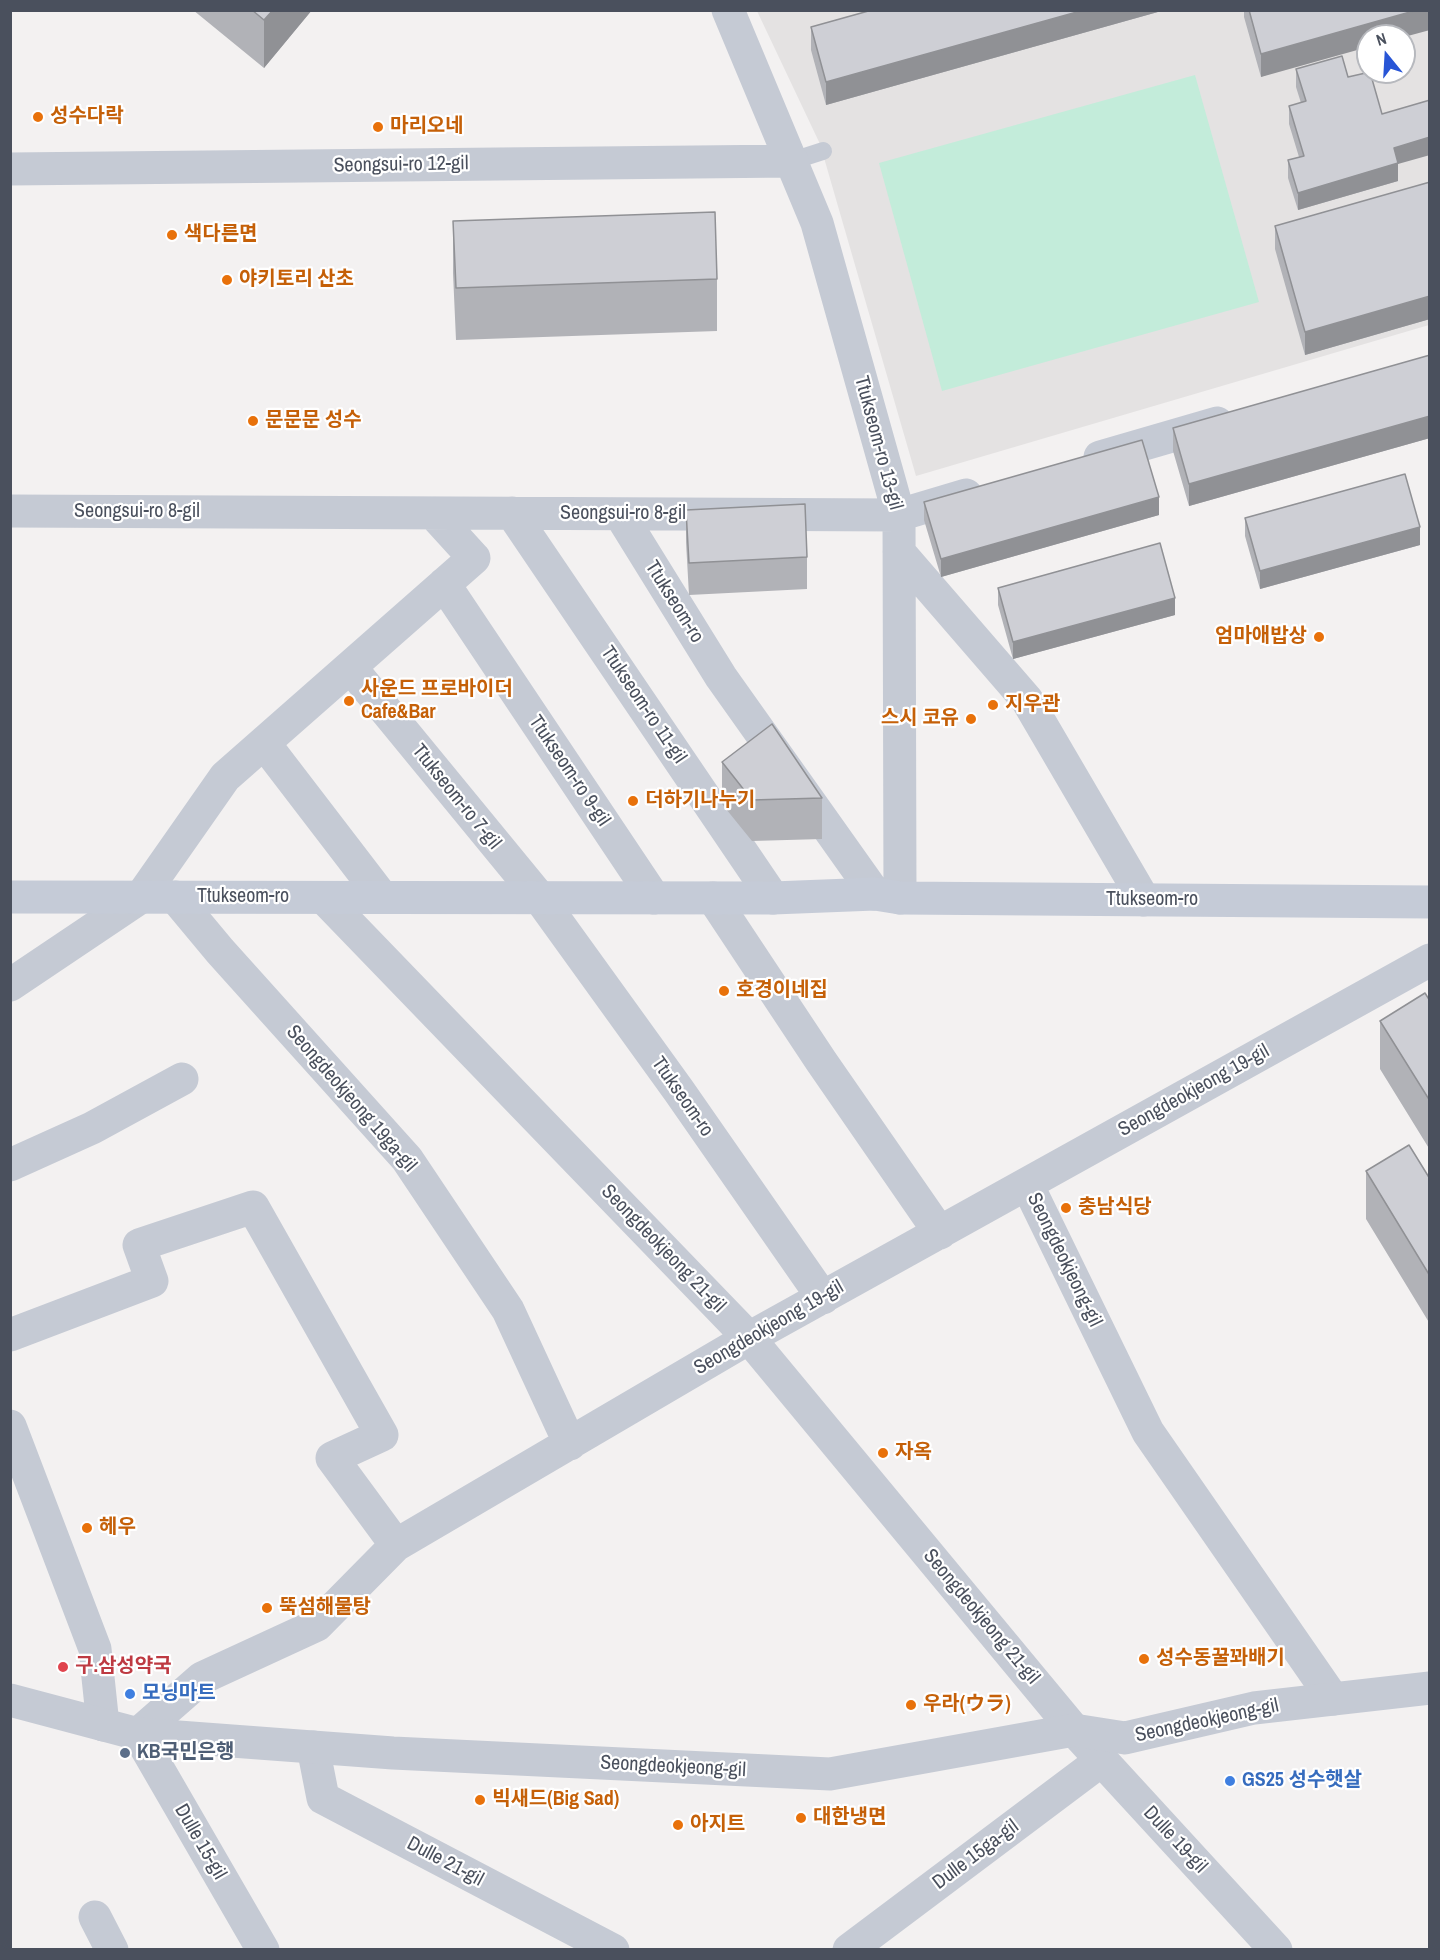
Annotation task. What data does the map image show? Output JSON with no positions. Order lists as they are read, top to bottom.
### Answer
{
  "streets": {
    "main road": ["Ttukseom-ro"],
    "street": [
      "Seongsui-ro 12-gil",
      "Ttukseom-ro 13-gil",
      "Seongsui-ro 8-gil",
      "Ttukseom-ro 11-gil",
      "Ttukseom-ro 9-gil",
      "Ttukseom-ro 7-gil",
      "Seongdeokjeong 19-gil",
      "Seongdeokjeong 19ga-gil",
      "Seongdeokjeong 21-gil",
      "Seongdeokjeong-gil",
      "Dulle 19-gil",
      "Dulle 15-gil",
      "Dulle 15ga-gil",
      "Dulle 21-gil"
    ]
  },
  "crossings": [
    ["Seongsui-ro 12-gil", "Ttukseom-ro 13-gil"],
    ["Ttukseom-ro 13-gil", "Seongsui-ro 8-gil"],
    ["Ttukseom-ro 13-gil", "Ttukseom-ro"],
    ["Seongsui-ro 8-gil", "Ttukseom-ro"],
    ["Seongsui-ro 8-gil", "Ttukseom-ro 11-gil"],
    ["Ttukseom-ro", "Ttukseom-ro 11-gil"],
    ["Ttukseom-ro", "Ttukseom-ro 9-gil"],
    ["Ttukseom-ro", "Ttukseom-ro 7-gil"],
    ["Ttukseom-ro", "Seongdeokjeong 19-gil"],
    ["Ttukseom-ro", "Seongdeokjeong 19ga-gil"],
    ["Ttukseom-ro", "Seongdeokjeong 21-gil"],
    ["Seongdeokjeong 19-gil", "Seongdeokjeong 19ga-gil"],
    ["Seongdeokjeong 19-gil", "Seongdeokjeong 21-gil"],
    ["Seongdeokjeong 19-gil", "Seongdeokjeong-gil"],
    ["Seongdeokjeong 19-gil", "Dulle 15-gil"],
    ["Seongdeokjeong 21-gil", "Seongdeokjeong-gil"],
    ["Seongdeokjeong 21-gil", "Dulle 19-gil"],
    ["Seongdeokjeong-gil", "Dulle 19-gil"],
    ["Seongdeokjeong-gil", "Dulle 15-gil"],
    ["Seongdeokjeong-gil", "Dulle 21-gil"],
    ["Dulle 19-gil", "Dulle 15ga-gil"]
  ],
  "places": [
    "성수다락",
    "마리오네",
    "색다른면",
    "야키토리 산초",
    "문문문 성수",
    "엄마애밥상",
    "사운드 프로바이더 Cafe&Bar",
    "지우관",
    "스시 코유",
    "더하기나누기",
    "호경이네집",
    "충남식당",
    "자옥",
    "헤우",
    "뚝섬해물탕",
    "성수동꿀꽈배기",
    "구.삼성약국",
    "모닝마트",
    "우라(ウラ)",
    "KB국민은행",
    "GS25 성수햇살",
    "빅새드(Big Sad)",
    "대한냉면",
    "아지트"
  ],
  "north": "top"
}
